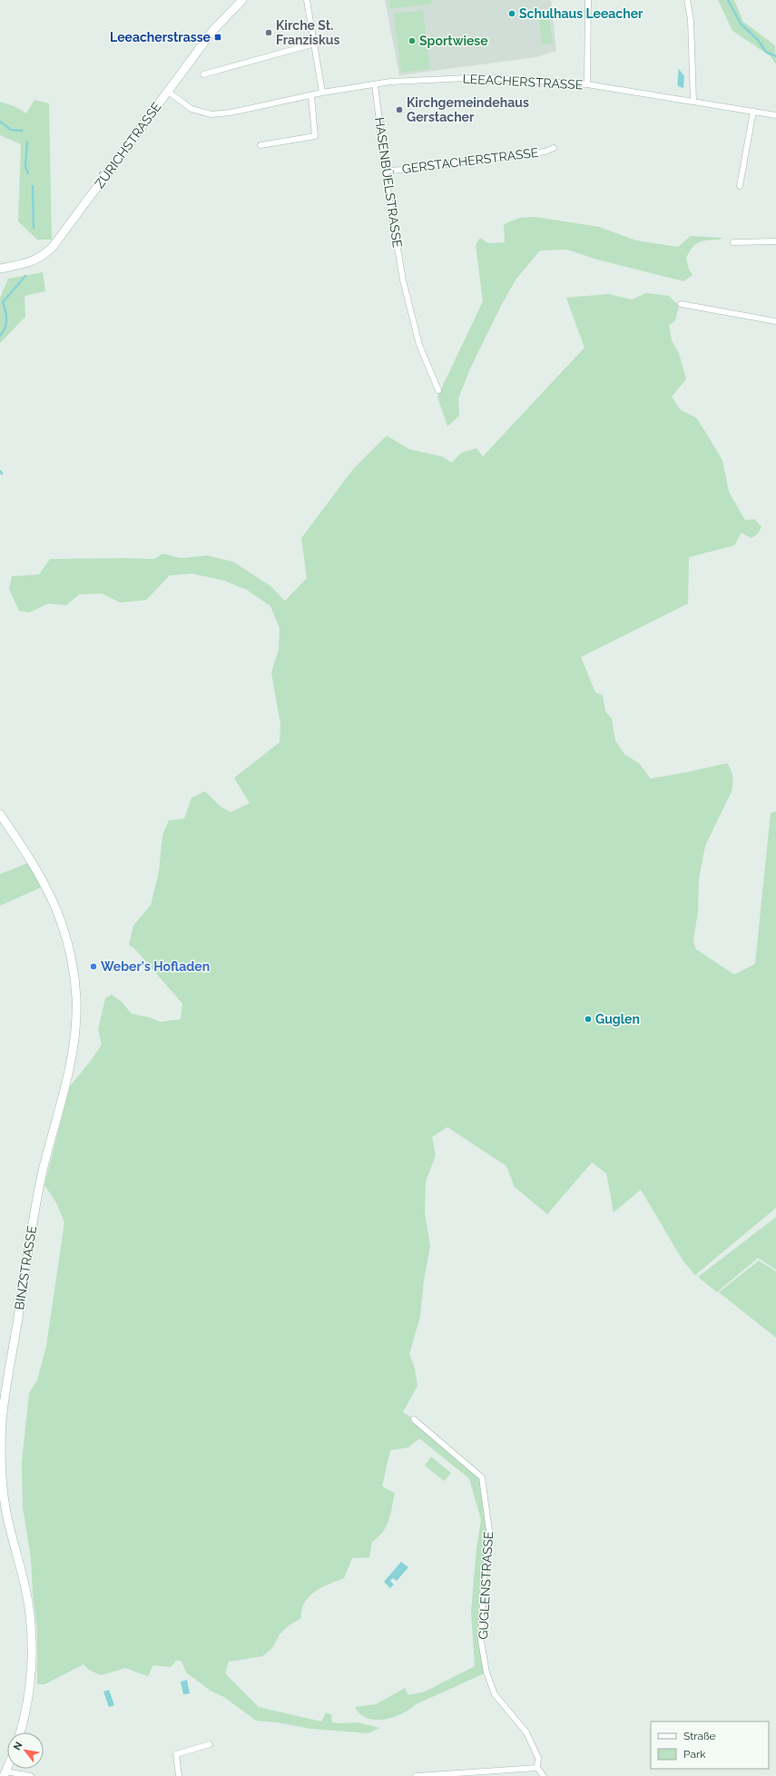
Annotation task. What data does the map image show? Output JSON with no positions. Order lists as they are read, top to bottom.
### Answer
{
  "streets": {
    "main road": ["ZÜRICHSTRASSE", "BINZSTRASSE"],
    "street": [
      "LEEACHERSTRASSE",
      "GERSTACHERSTRASSE",
      "HASENBÜELSTRASSE",
      "GUGLENSTRASSE"
    ]
  },
  "crossings": [
    ["LEEACHERSTRASSE", "ZÜRICHSTRASSE"],
    ["LEEACHERSTRASSE", "HASENBÜELSTRASSE"],
    ["GERSTACHERSTRASSE", "HASENBÜELSTRASSE"]
  ],
  "places": {
    "other": [
      "Schulhaus Leeacher",
      "Kirche St. Franziskus",
      "Sportwiese",
      "Kirchgemeindehaus Gerstacher",
      "Weber's Hofladen",
      "Guglen"
    ],
    "transit": ["Leeacherstrasse"]
  },
  "legend": ["Straße", "Park"],
  "north": "top left"
}
